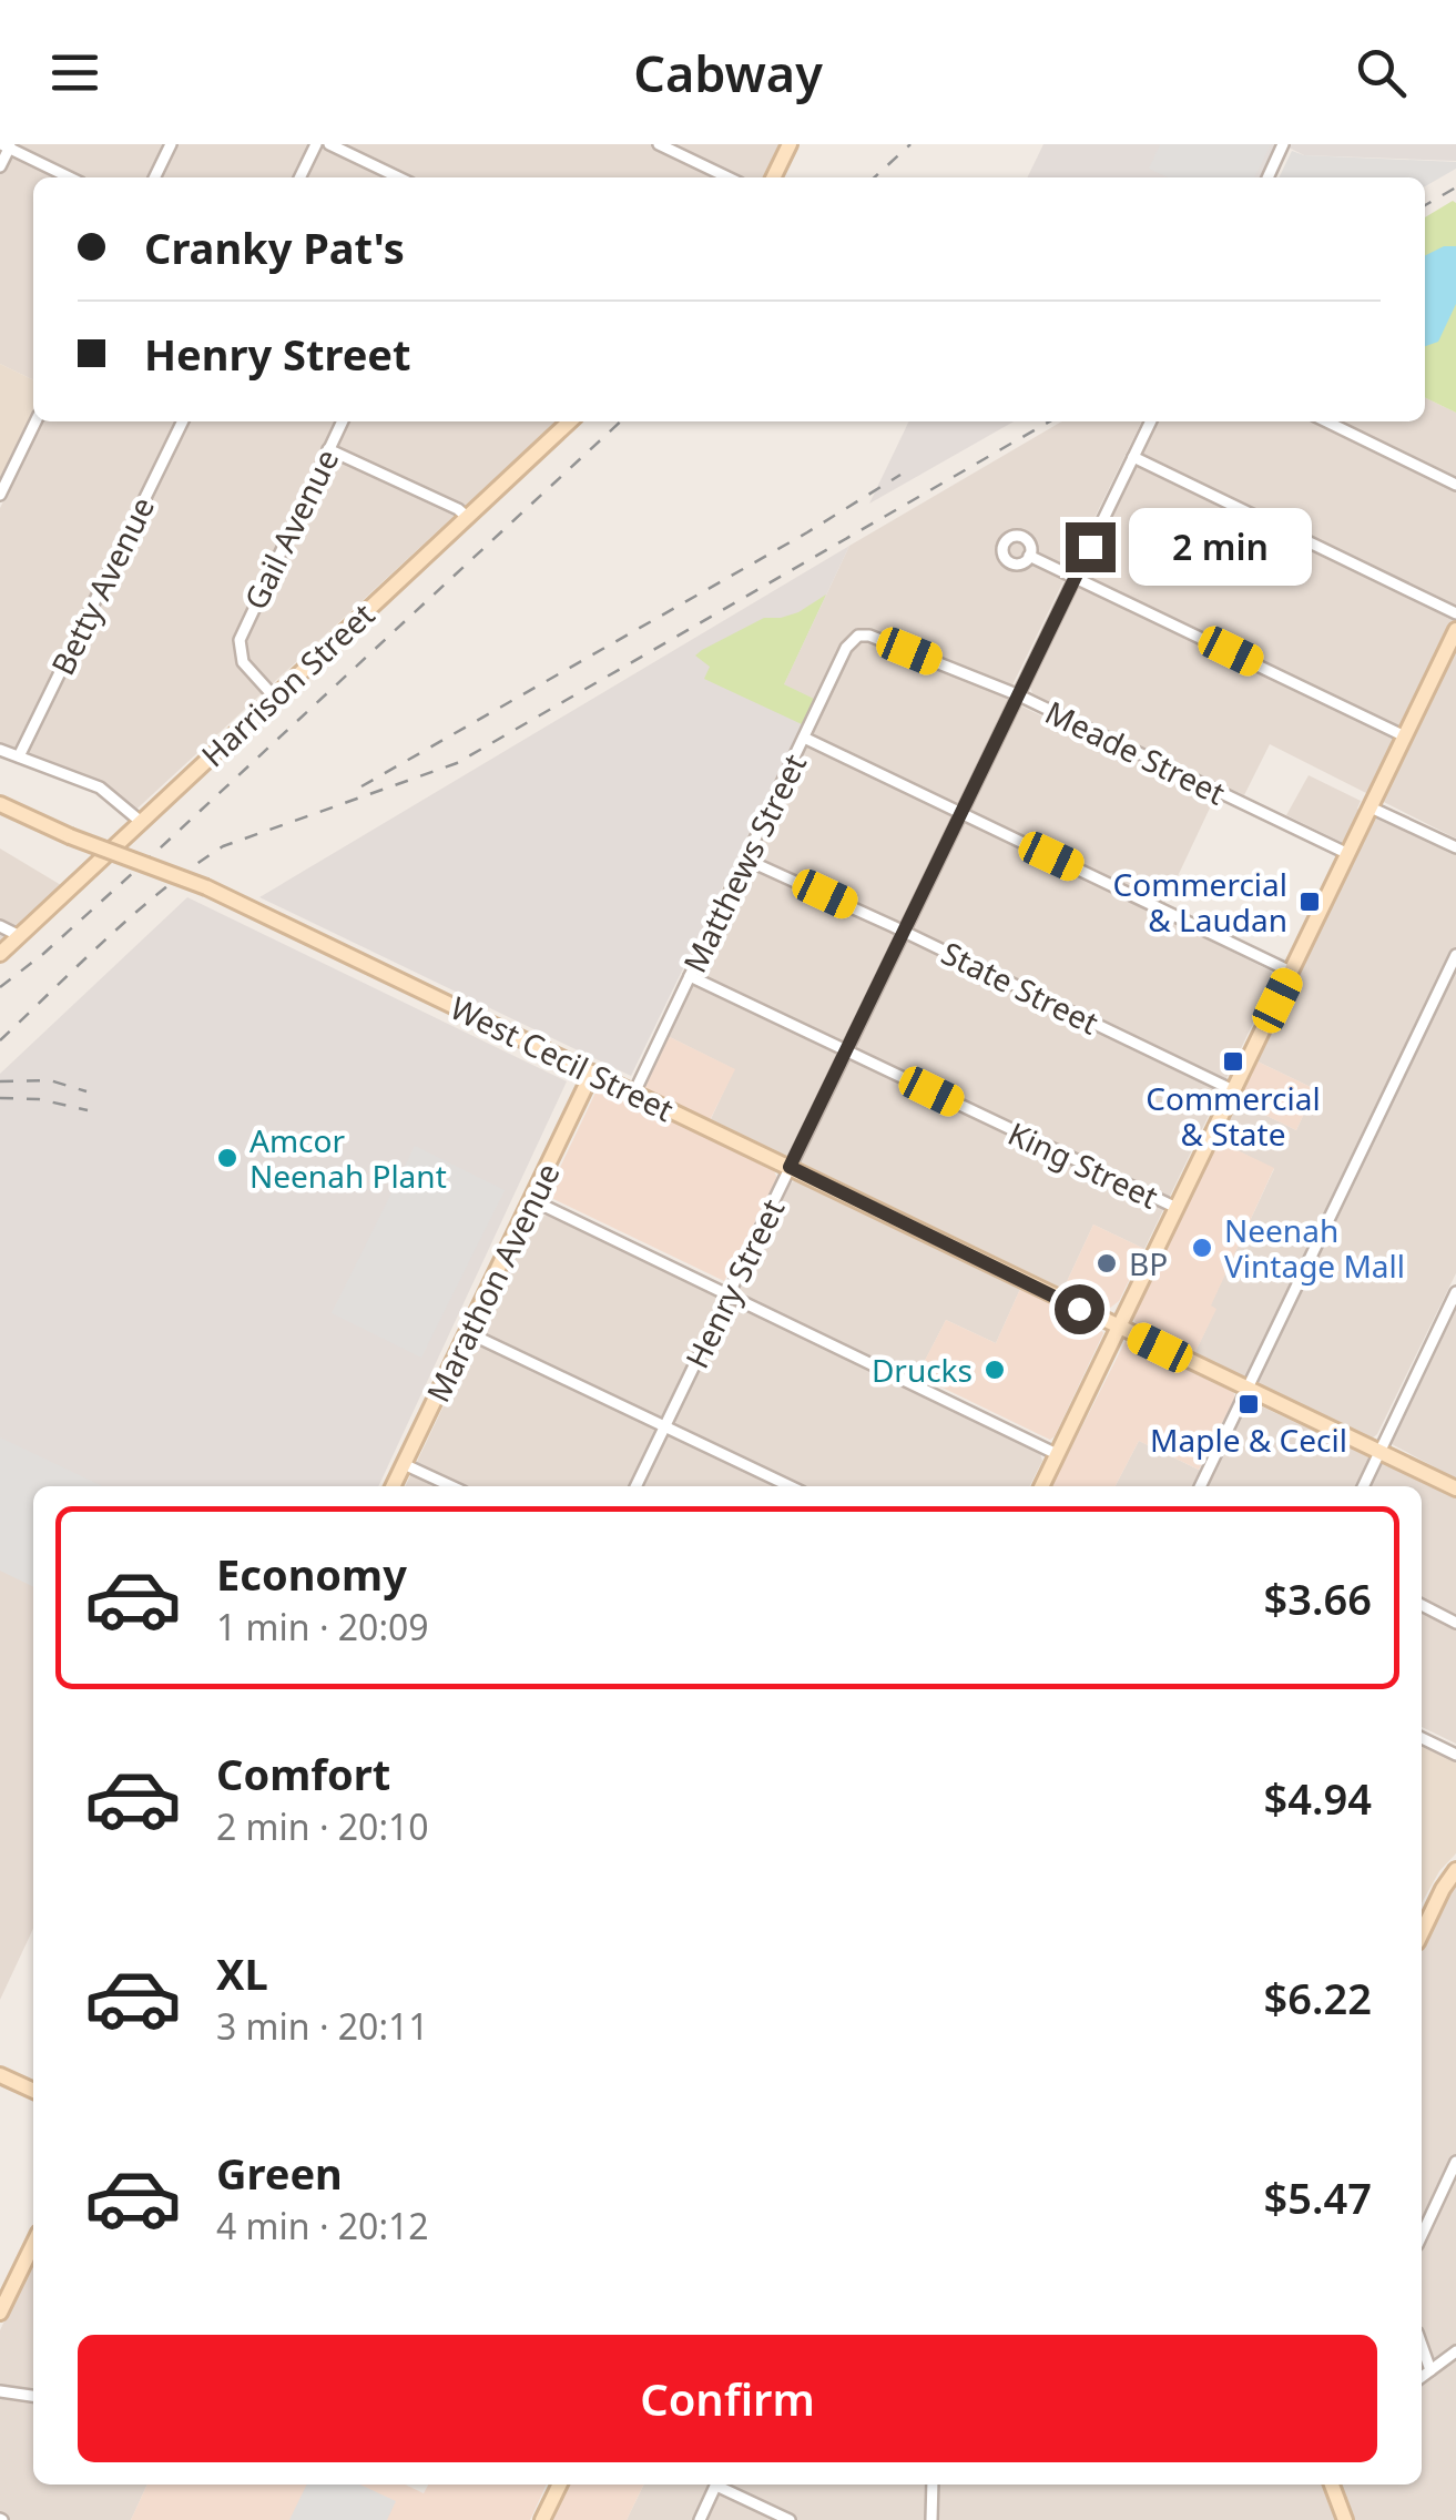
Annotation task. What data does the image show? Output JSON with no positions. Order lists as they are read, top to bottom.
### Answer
{
  "streets": {
    "main road": ["Harrison Street", "West Cecil Street", "Marathon Avenue"],
    "street": [
      "Gail Avenue",
      "Betty Avenue",
      "Meade Street",
      "Matthews Street",
      "State Street",
      "King Street",
      "Henry Street"
    ]
  },
  "crossings": [
    ["Gail Avenue", "Harrison Street"],
    ["Meade Street", "Matthews Street"],
    ["Meade Street", "Henry Street"],
    ["Matthews Street", "State Street"],
    ["Matthews Street", "West Cecil Street"],
    ["Matthews Street", "King Street"],
    ["State Street", "Henry Street"],
    ["West Cecil Street", "Marathon Avenue"],
    ["West Cecil Street", "Henry Street"],
    ["King Street", "Henry Street"]
  ],
  "places": {
    "transit": ["Commercial & Laudan", "Commercial & State", "Maple & Cecil"],
    "other": [
      "Amcor Neenah Plant",
      "Neenah Vintage Mall",
      "BP",
      "Drucks"
    ]
  },
  "page": {
    "header": "Cabway",
    "banner": ["Cranky Pat's", "Henry Street"],
    "bubble": "2 min",
    "list": [
      {
        "name": "Economy",
        "note": "1 min · 20:09",
        "value": "$3.66"
      },
      {
        "name": "Comfort",
        "note": "2 min · 20:10",
        "value": "$4.94"
      },
      {
        "name": "XL",
        "note": "3 min · 20:11",
        "value": "$6.22"
      },
      {
        "name": "Green",
        "note": "4 min · 20:12",
        "value": "$5.47"
      }
    ],
    "buttons": "Confirm"
  }
}
